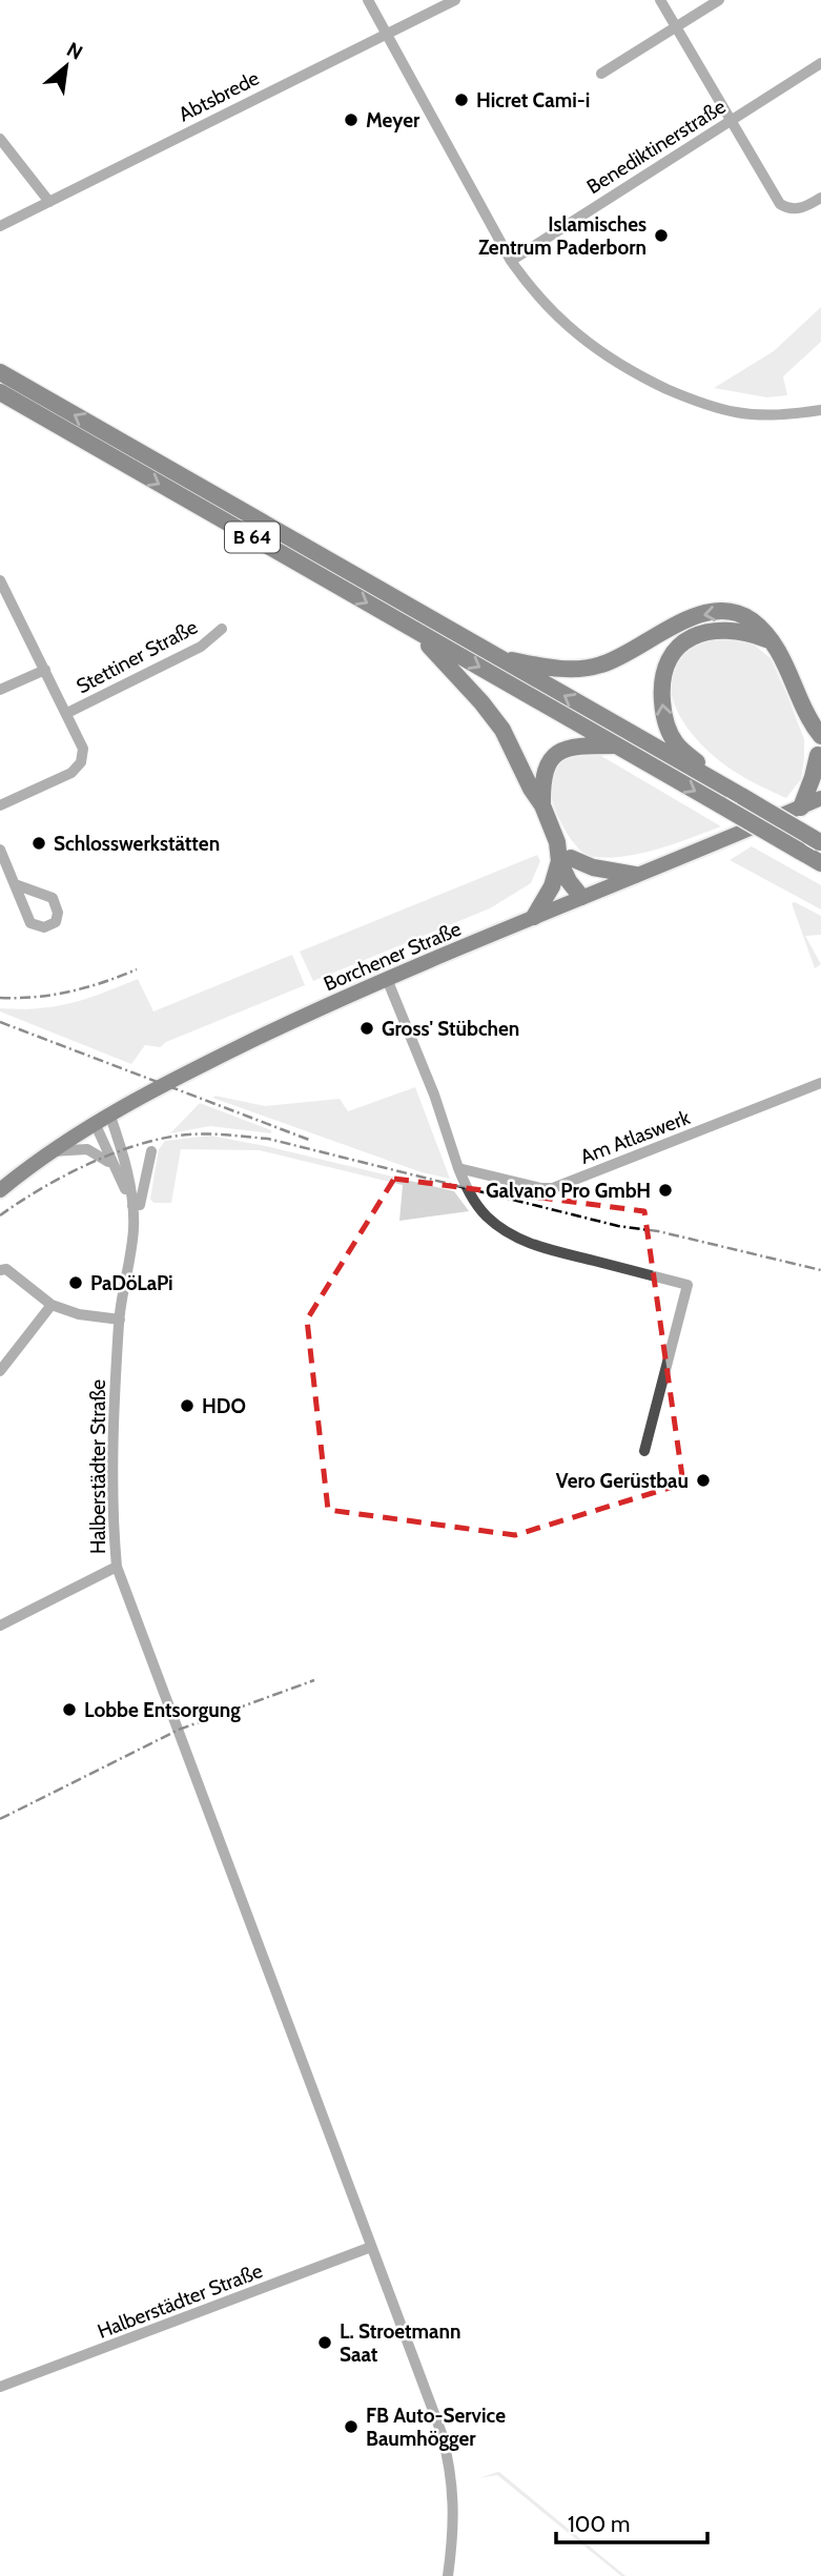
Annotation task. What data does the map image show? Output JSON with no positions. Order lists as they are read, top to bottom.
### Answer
{
  "streets": {
    "highway": ["B 64"],
    "main road": ["Borchener Straße"],
    "street": [
      "Abtsbrede",
      "Benediktinerstraße",
      "Stettiner Straße",
      "Am Atlaswerk",
      "Halberstädter Straße"
    ]
  },
  "crossings": [
    ["Borchener Straße", "Halberstädter Straße"]
  ],
  "places": [
    "Hicret Cami-i",
    "Meyer",
    "Islamisches Zentrum Paderborn",
    "Schlosswerkstätten",
    "Gross' Stübchen",
    "Galvano Pro GmbH",
    "PaDöLaPi",
    "HDO",
    "Vero Gerüstbau",
    "Lobbe Entsorgung",
    "L. Stroetmann Saat",
    "FB Auto-Service Baumhögger"
  ],
  "scale_bar": "100 m",
  "north": "top right"
}
